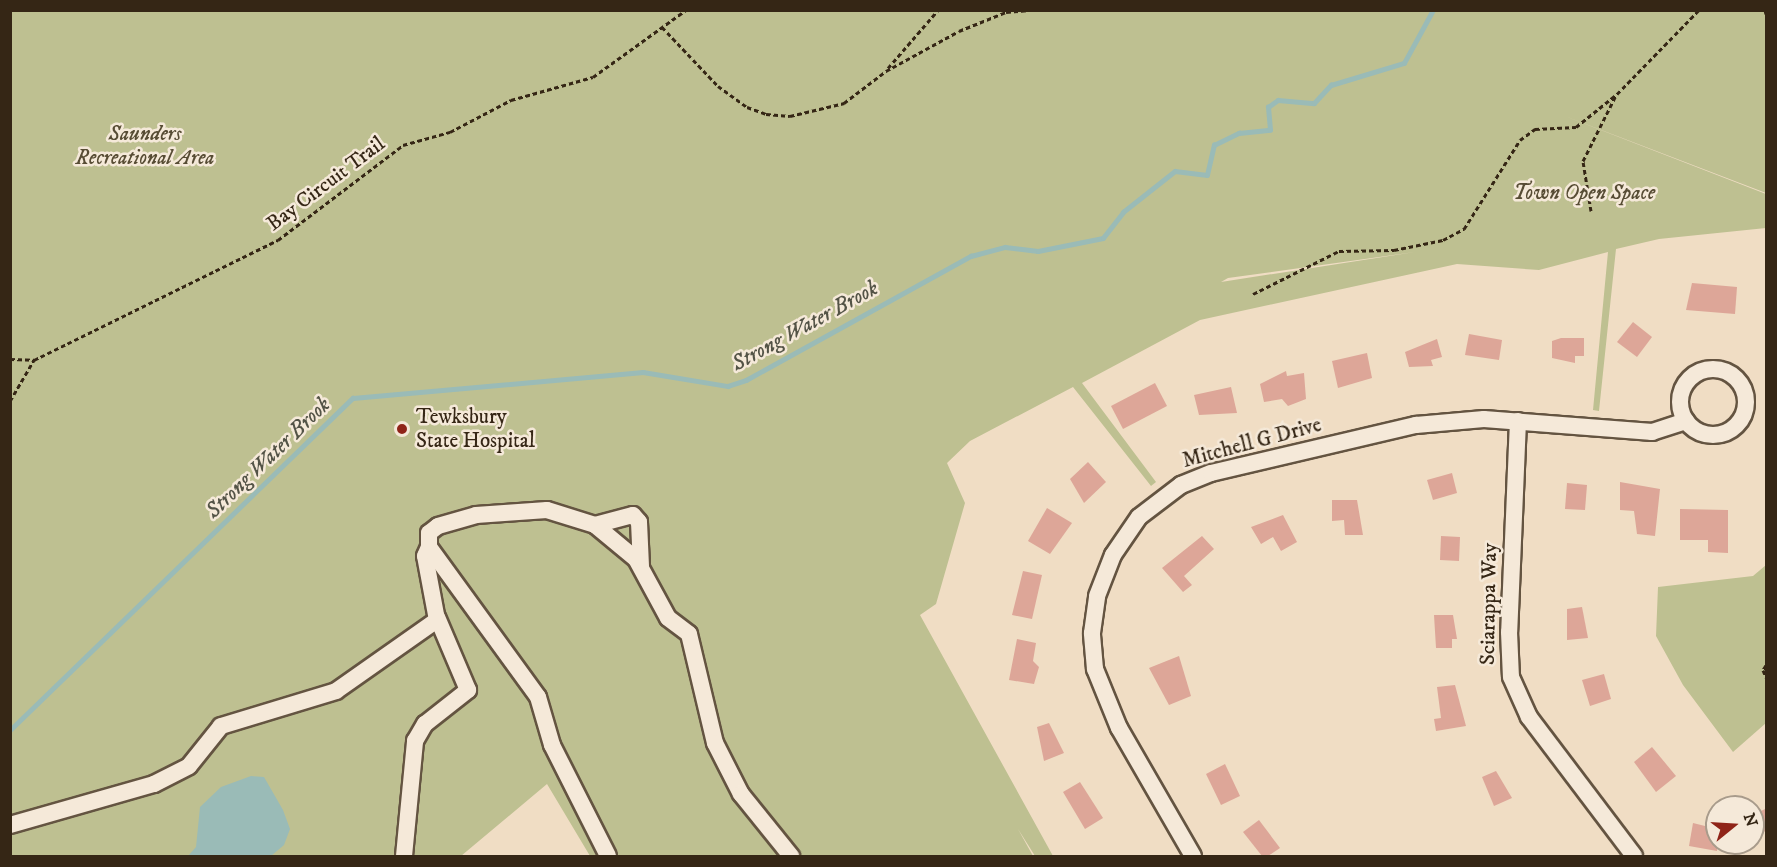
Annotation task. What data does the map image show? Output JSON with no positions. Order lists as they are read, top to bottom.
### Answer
{
  "streets": {
    "street": ["Mitchell G Drive", "Sciarappa Way"],
    "path": ["Bay Circuit Trail"]
  },
  "crossings": [
    ["Mitchell G Drive", "Sciarappa Way"]
  ],
  "water": ["Strong Water Brook"],
  "parks": ["Saunders Recreational Area", "Town Open Space"],
  "places": ["Tewksbury State Hospital"],
  "north": "right"
}
